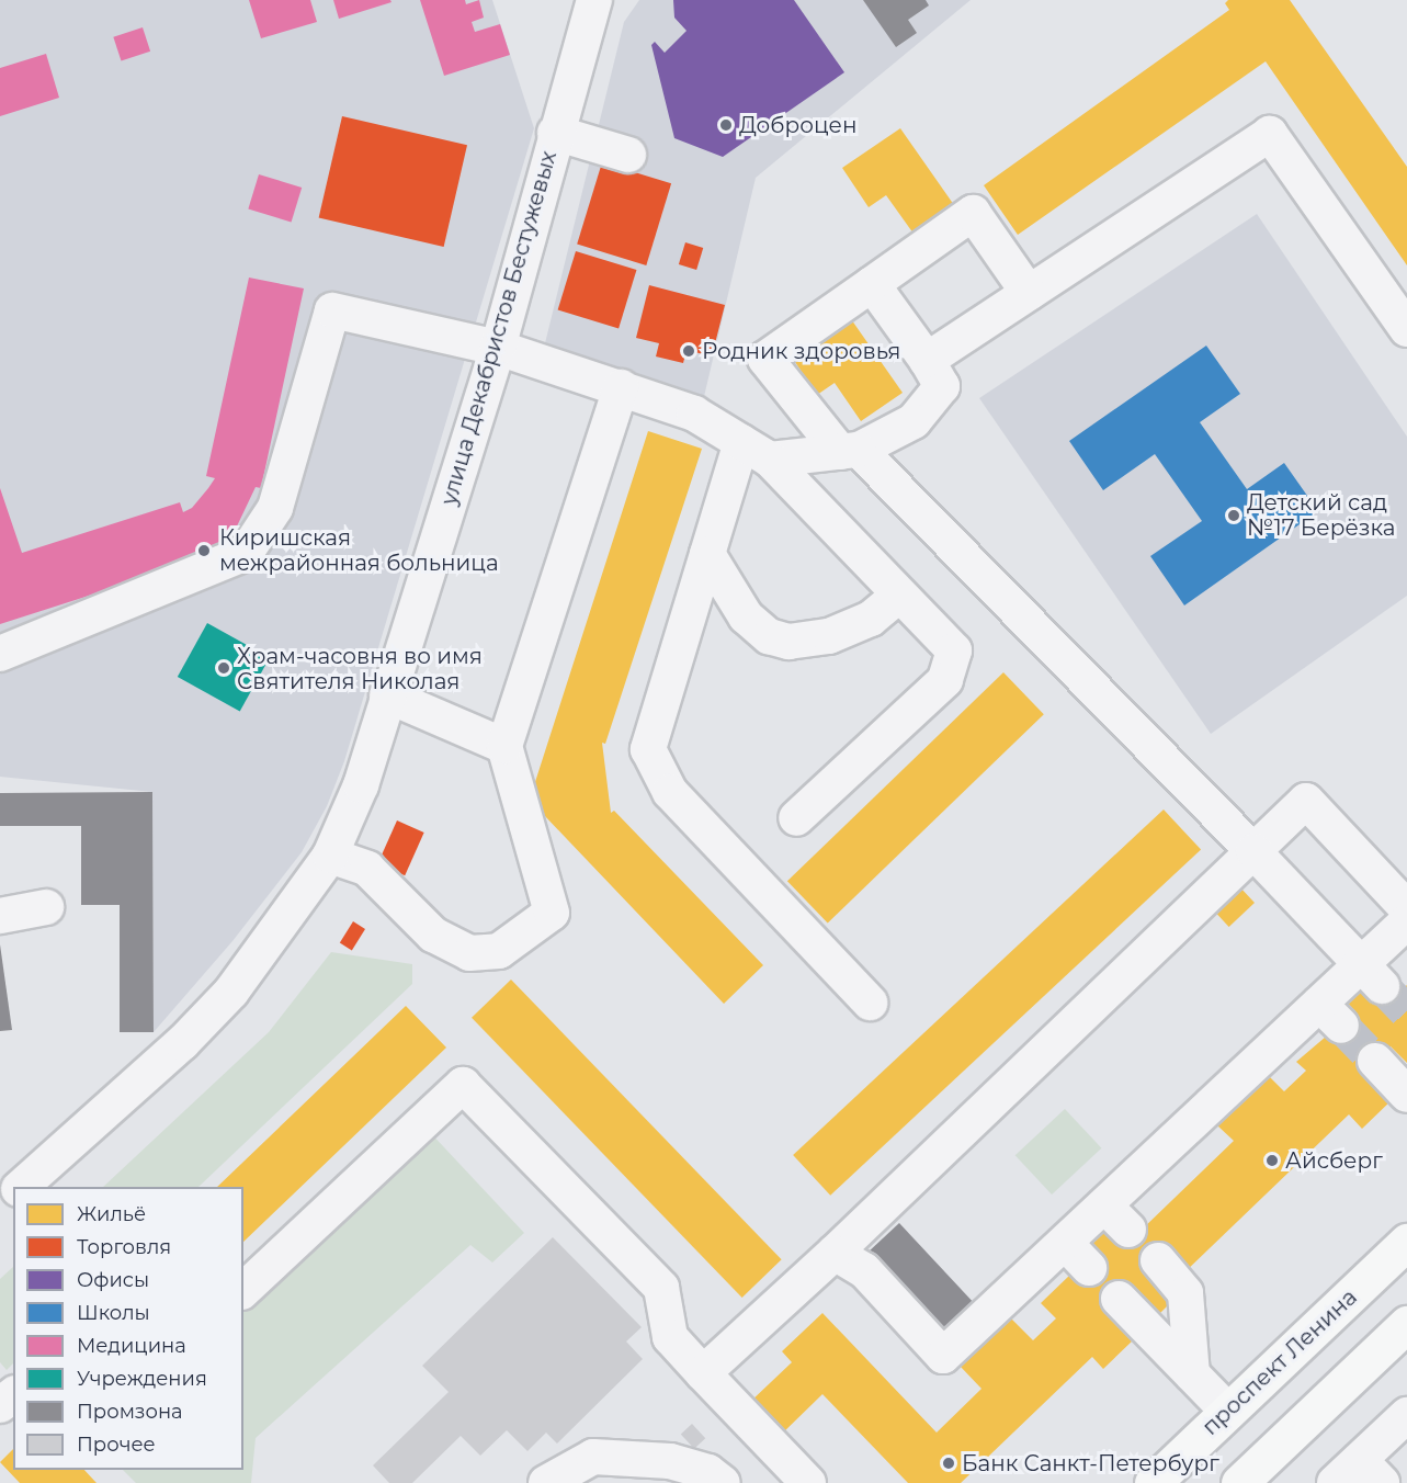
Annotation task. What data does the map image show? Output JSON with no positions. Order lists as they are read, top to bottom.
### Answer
{
  "streets": {
    "main road": ["проспект Ленина"],
    "street": ["улица Декабристов Бестужевых"]
  },
  "places": [
    "Доброцен",
    "Родник здоровья",
    "Детский сад №17 Берёзка",
    "Киришская межрайонная больница",
    "Храм-часовня во имя Святителя Николая",
    "Айсберг",
    "Банк Санкт-Петербург"
  ],
  "legend": [
    "Жильё",
    "Торговля",
    "Офисы",
    "Школы",
    "Медицина",
    "Учреждения",
    "Промзона",
    "Прочее"
  ]
}
